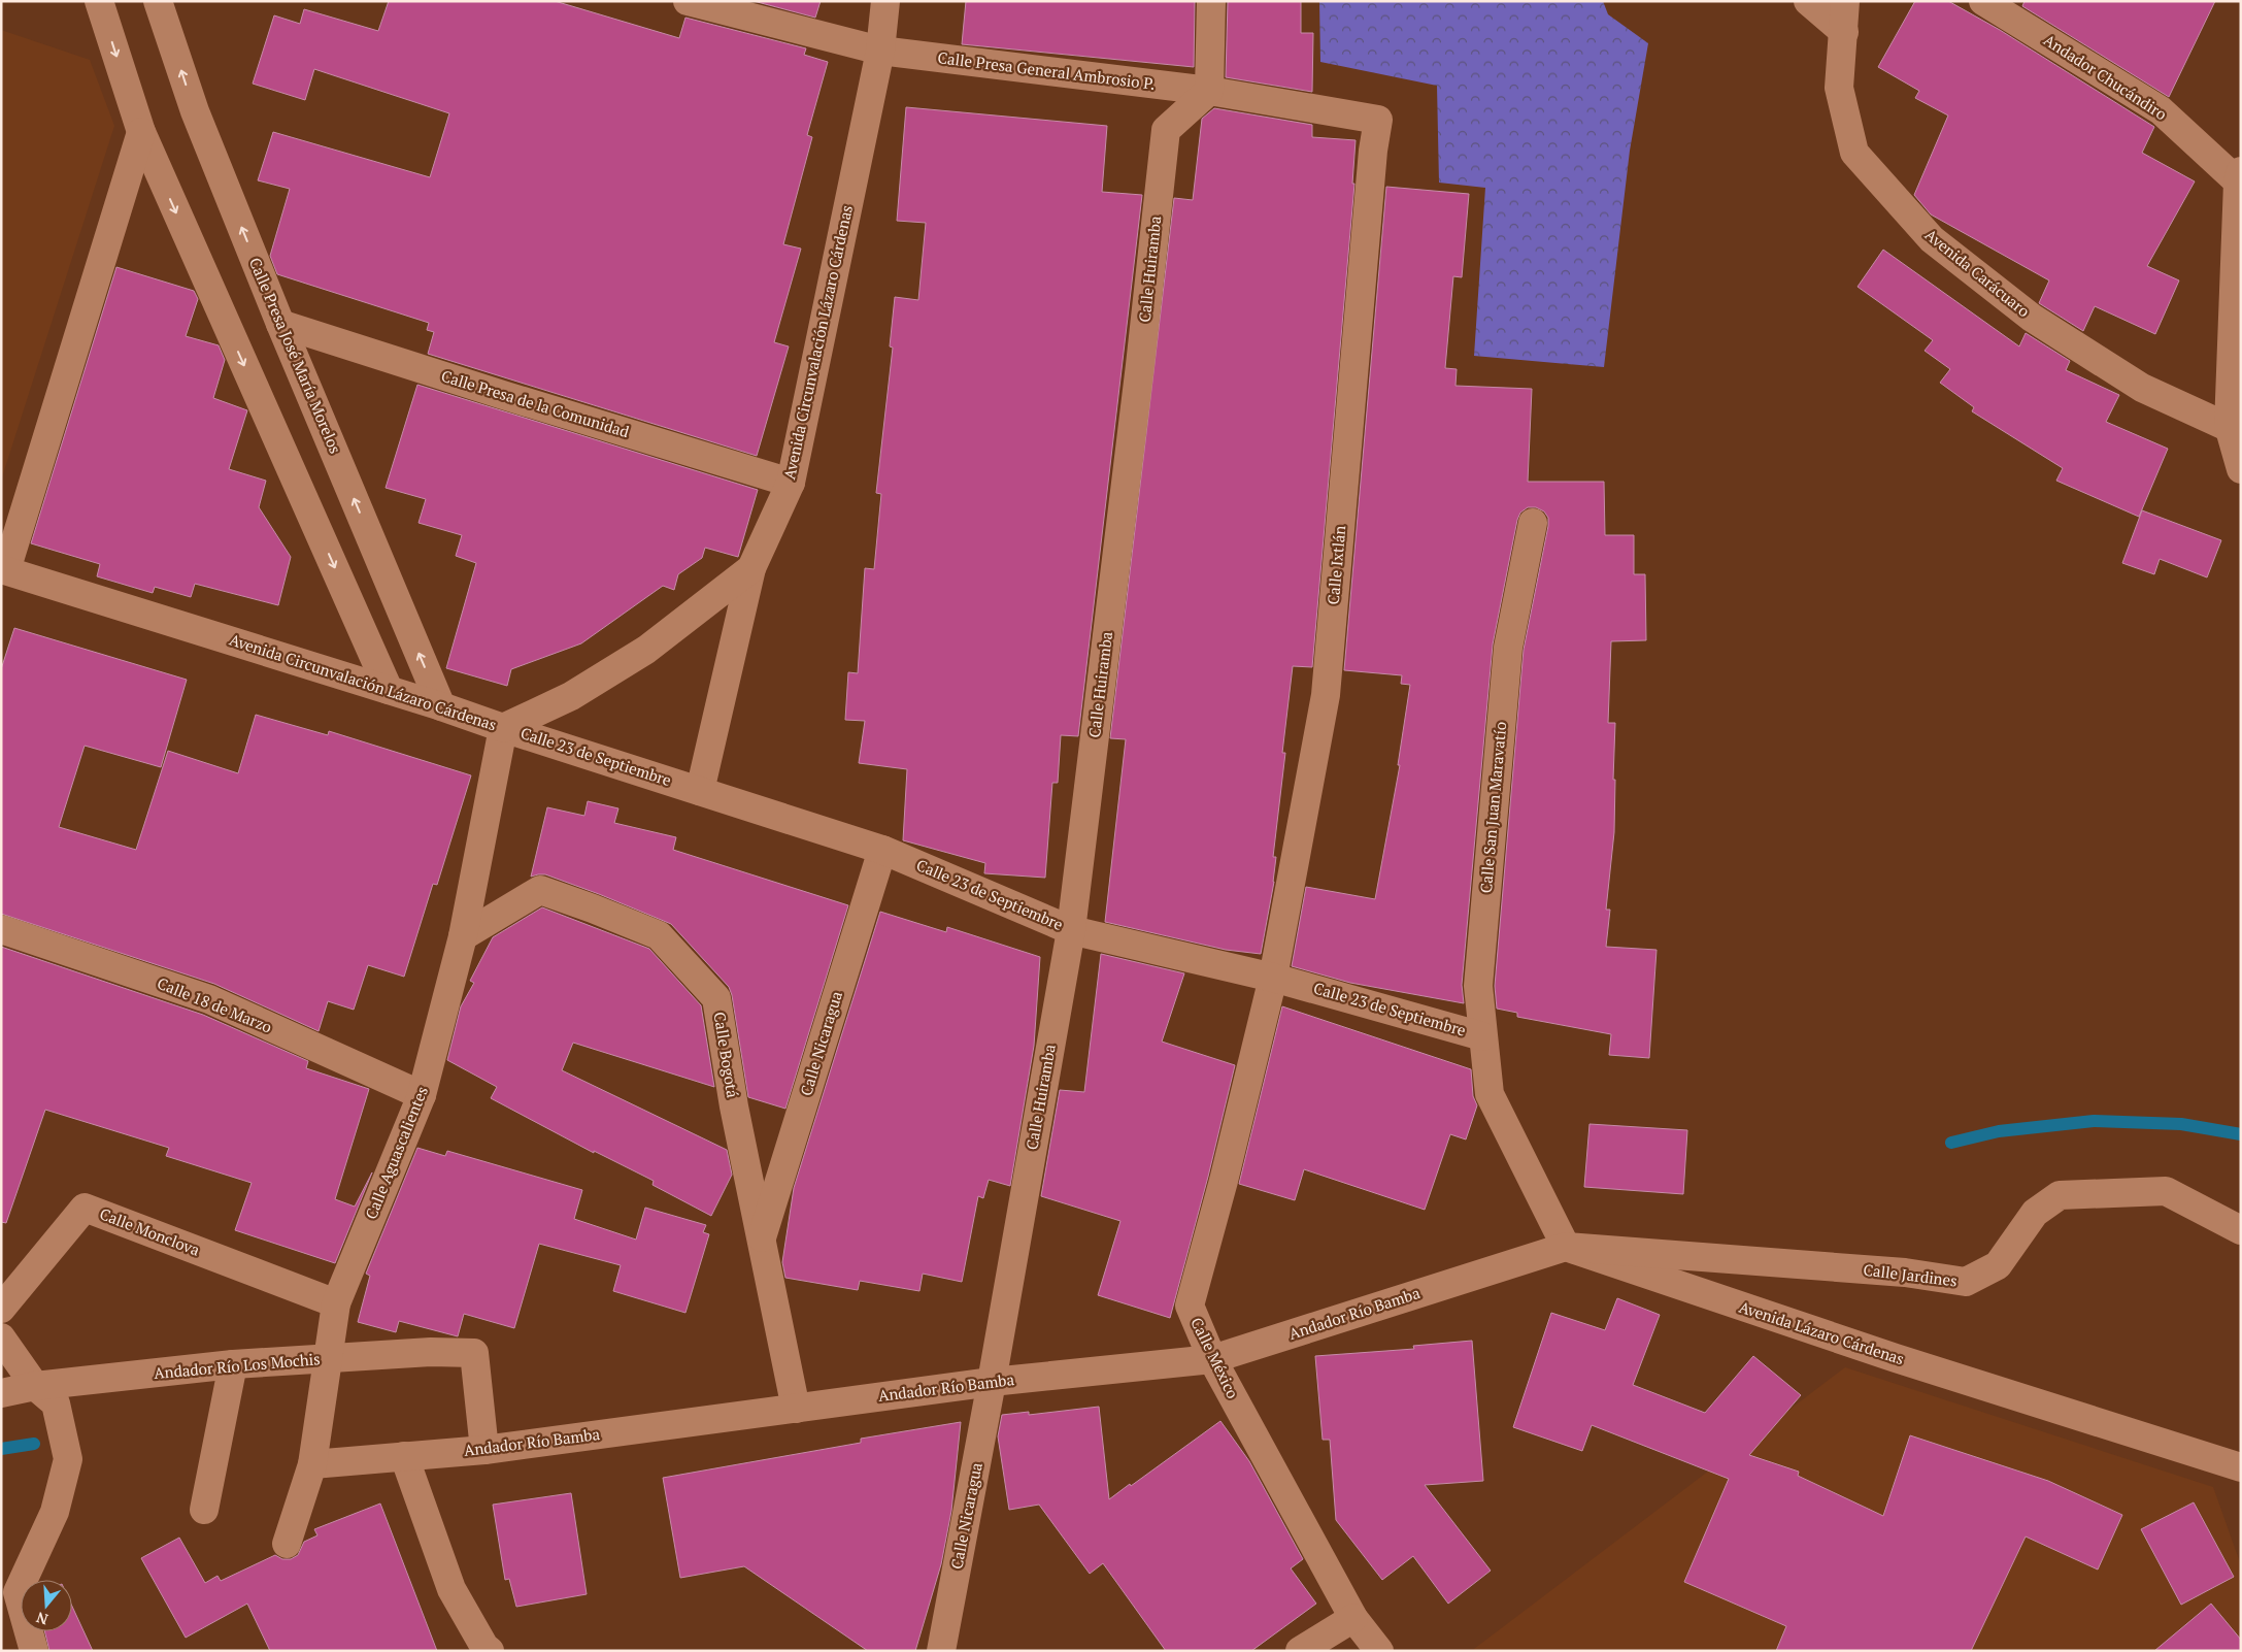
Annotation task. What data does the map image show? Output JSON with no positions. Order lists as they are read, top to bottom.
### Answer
{
  "streets": {
    "street": [
      "Calle Presa General Ambrosio P.",
      "Andador Chucándiro",
      "Calle Huiramba",
      "Avenida Carácuaro",
      "Avenida Circunvalación Lázaro Cárdenas",
      "Calle Presa José María Morelos",
      "Calle Presa de la Comunidad",
      "Calle Ixtlán",
      "Calle 23 de Septiembre",
      "Calle San Juan Maravatío",
      "Calle 18 de Marzo",
      "Calle Nicaragua",
      "Calle Bogotá",
      "Calle Aguascalientes",
      "Calle Monclova",
      "Calle Jardines",
      "Andador Río Bamba",
      "Avenida Lázaro Cárdenas",
      "Calle México",
      "Andador Río Los Mochis"
    ]
  },
  "crossings": [
    ["Calle Presa General Ambrosio P.", "Calle Huiramba"],
    ["Calle Presa General Ambrosio P.", "Avenida Circunvalación Lázaro Cárdenas"],
    ["Calle Presa General Ambrosio P.", "Calle Ixtlán"],
    ["Calle Huiramba", "Calle 23 de Septiembre"],
    ["Calle Huiramba", "Calle Nicaragua"],
    ["Calle Huiramba", "Andador Río Bamba"],
    ["Avenida Circunvalación Lázaro Cárdenas", "Calle Presa José María Morelos"],
    ["Avenida Circunvalación Lázaro Cárdenas", "Calle Presa de la Comunidad"],
    ["Avenida Circunvalación Lázaro Cárdenas", "Calle 23 de Septiembre"],
    ["Avenida Circunvalación Lázaro Cárdenas", "Calle Aguascalientes"],
    ["Calle Presa José María Morelos", "Calle Presa de la Comunidad"],
    ["Calle Ixtlán", "Calle 23 de Septiembre"],
    ["Calle Ixtlán", "Calle México"],
    ["Calle 23 de Septiembre", "Calle San Juan Maravatío"],
    ["Calle 23 de Septiembre", "Calle Nicaragua"],
    ["Calle 23 de Septiembre", "Calle Aguascalientes"],
    ["Calle 23 de Septiembre", "Calle México"],
    ["Calle San Juan Maravatío", "Calle Jardines"],
    ["Calle San Juan Maravatío", "Andador Río Bamba"],
    ["Calle San Juan Maravatío", "Avenida Lázaro Cárdenas"],
    ["Calle 18 de Marzo", "Calle Aguascalientes"],
    ["Calle Nicaragua", "Calle Bogotá"],
    ["Calle Nicaragua", "Andador Río Bamba"],
    ["Calle Bogotá", "Calle Aguascalientes"],
    ["Calle Bogotá", "Andador Río Bamba"],
    ["Calle Aguascalientes", "Calle Monclova"],
    ["Calle Aguascalientes", "Andador Río Bamba"],
    ["Calle Aguascalientes", "Andador Río Los Mochis"],
    ["Calle Jardines", "Andador Río Bamba"],
    ["Calle Jardines", "Avenida Lázaro Cárdenas"],
    ["Andador Río Bamba", "Avenida Lázaro Cárdenas"],
    ["Andador Río Bamba", "Calle México"],
    ["Andador Río Bamba", "Andador Río Los Mochis"]
  ],
  "north": "bottom"
}
